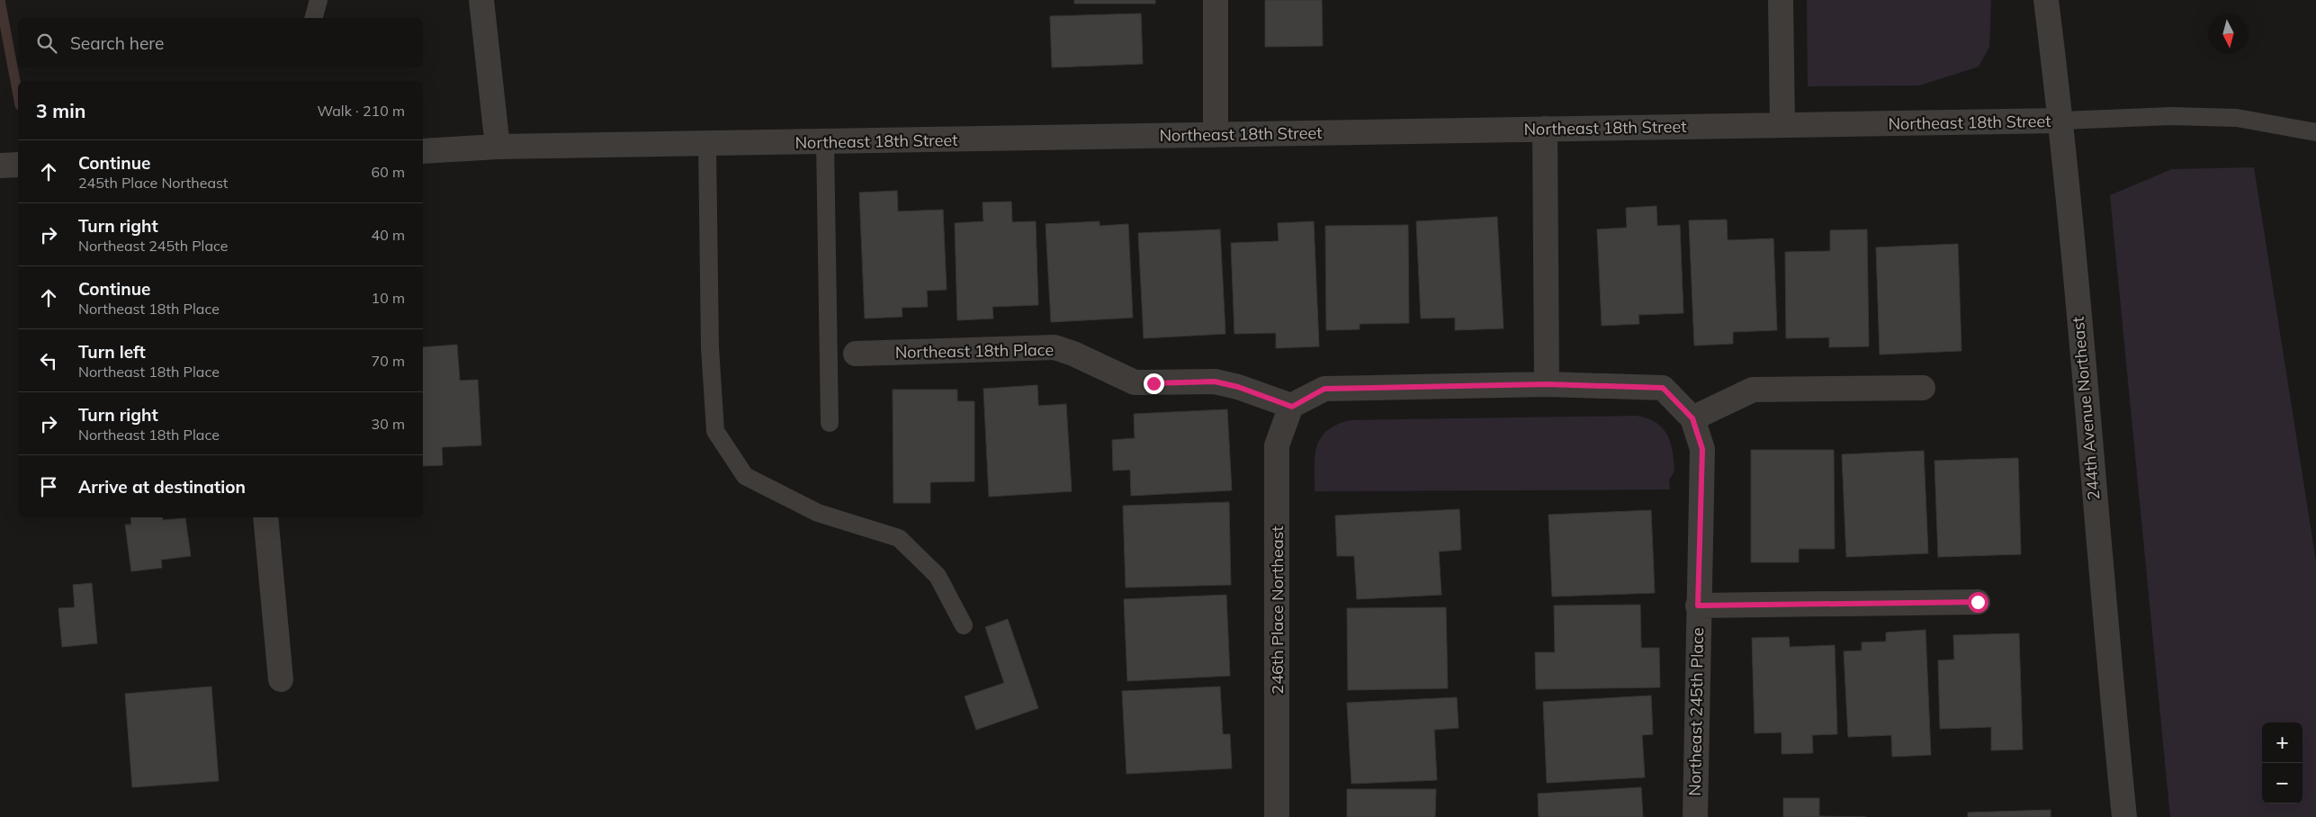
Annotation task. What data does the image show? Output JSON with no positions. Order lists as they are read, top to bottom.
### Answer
{
  "streets": {
    "street": [
      "Northeast 18th Street",
      "Northeast 18th Place",
      "244th Avenue Northeast",
      "246th Place Northeast",
      "Northeast 245th Place"
    ]
  },
  "crossings": [
    ["Northeast 18th Street", "244th Avenue Northeast"],
    ["Northeast 18th Place", "246th Place Northeast"]
  ],
  "north": "bottom",
  "page": {
    "search": "Search here",
    "heading": ["3 min", "Walk · 210 m"],
    "list": [
      ["Continue", "245th Place Northeast", "60 m"],
      ["Turn right", "Northeast 245th Place", "40 m"],
      ["Continue", "Northeast 18th Place", "10 m"],
      ["Turn left", "Northeast 18th Place", "70 m"],
      ["Turn right", "Northeast 18th Place", "30 m"],
      "Arrive at destination"
    ],
    "map_buttons": ["+", "−"]
  }
}
